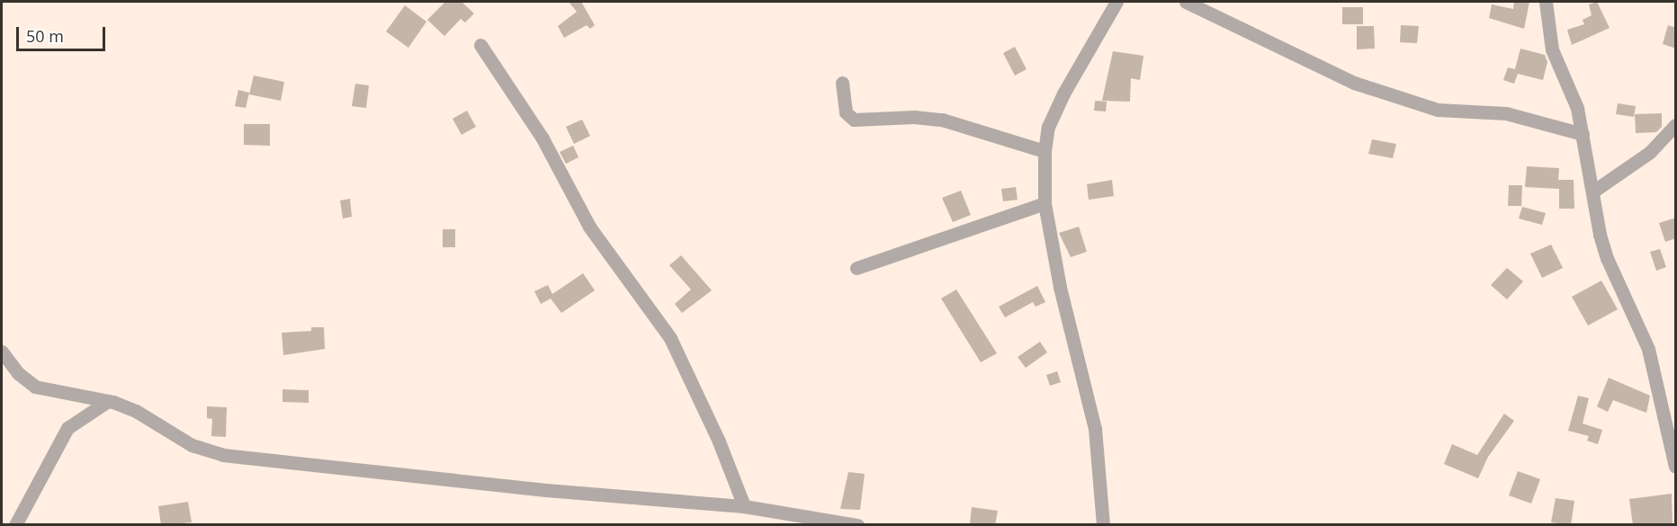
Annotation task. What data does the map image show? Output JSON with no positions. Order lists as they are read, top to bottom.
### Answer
{
  "scale_bar": "50 m"
}
